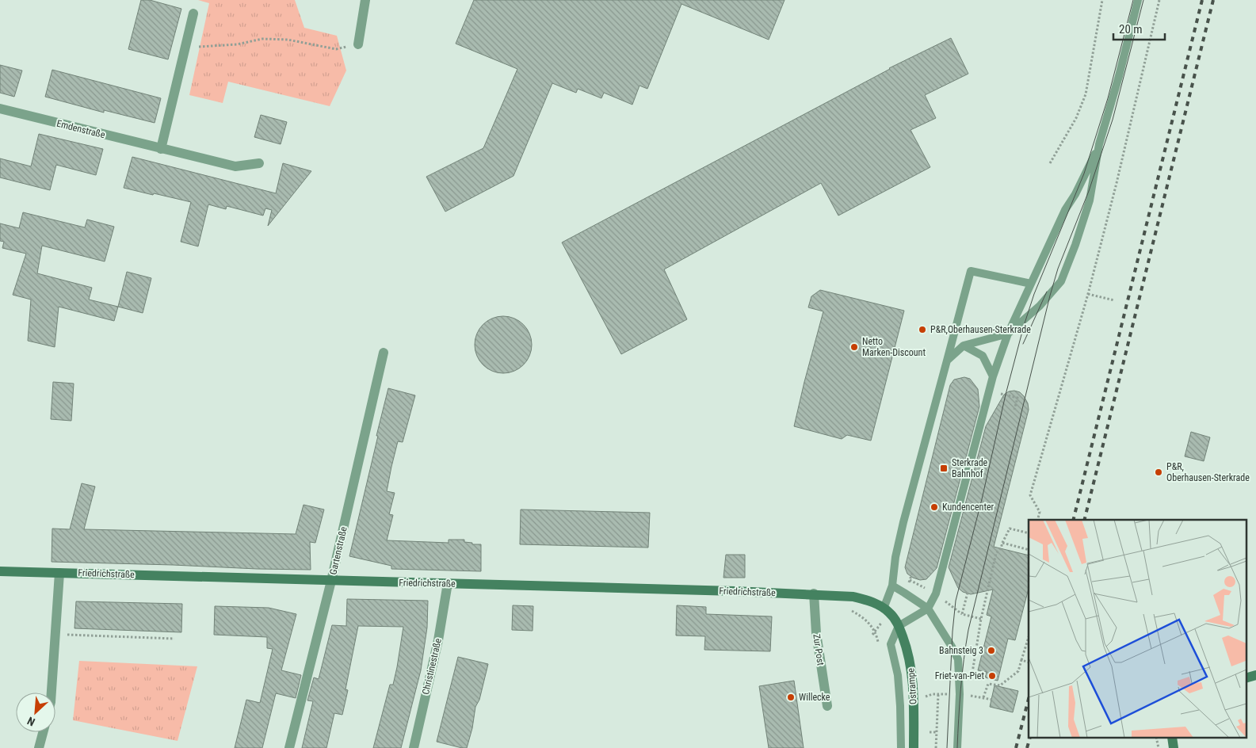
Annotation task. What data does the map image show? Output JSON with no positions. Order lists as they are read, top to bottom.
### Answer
{
  "streets": {
    "main road": ["Friedrichstraße", "Ostrampe"],
    "street": [
      "Emdenstraße",
      "Gartenstraße",
      "Zur Post",
      "Christinestraße"
    ]
  },
  "crossings": [
    ["Gartenstraße", "Friedrichstraße"],
    ["Friedrichstraße", "Zur Post"],
    ["Friedrichstraße", "Christinestraße"],
    ["Friedrichstraße", "Ostrampe"]
  ],
  "places": {
    "other": [
      "P&R,Oberhausen-Sterkrade",
      "Netto Marken-Discount",
      "P&R, Oberhausen-Sterkrade",
      "Kundencenter",
      "Bahnsteig 3",
      "Friet-van-Piet",
      "Willecke"
    ],
    "transit": ["Sterkrade Bahnhof"]
  },
  "scale_bar": "20 m",
  "north": "bottom left"
}
